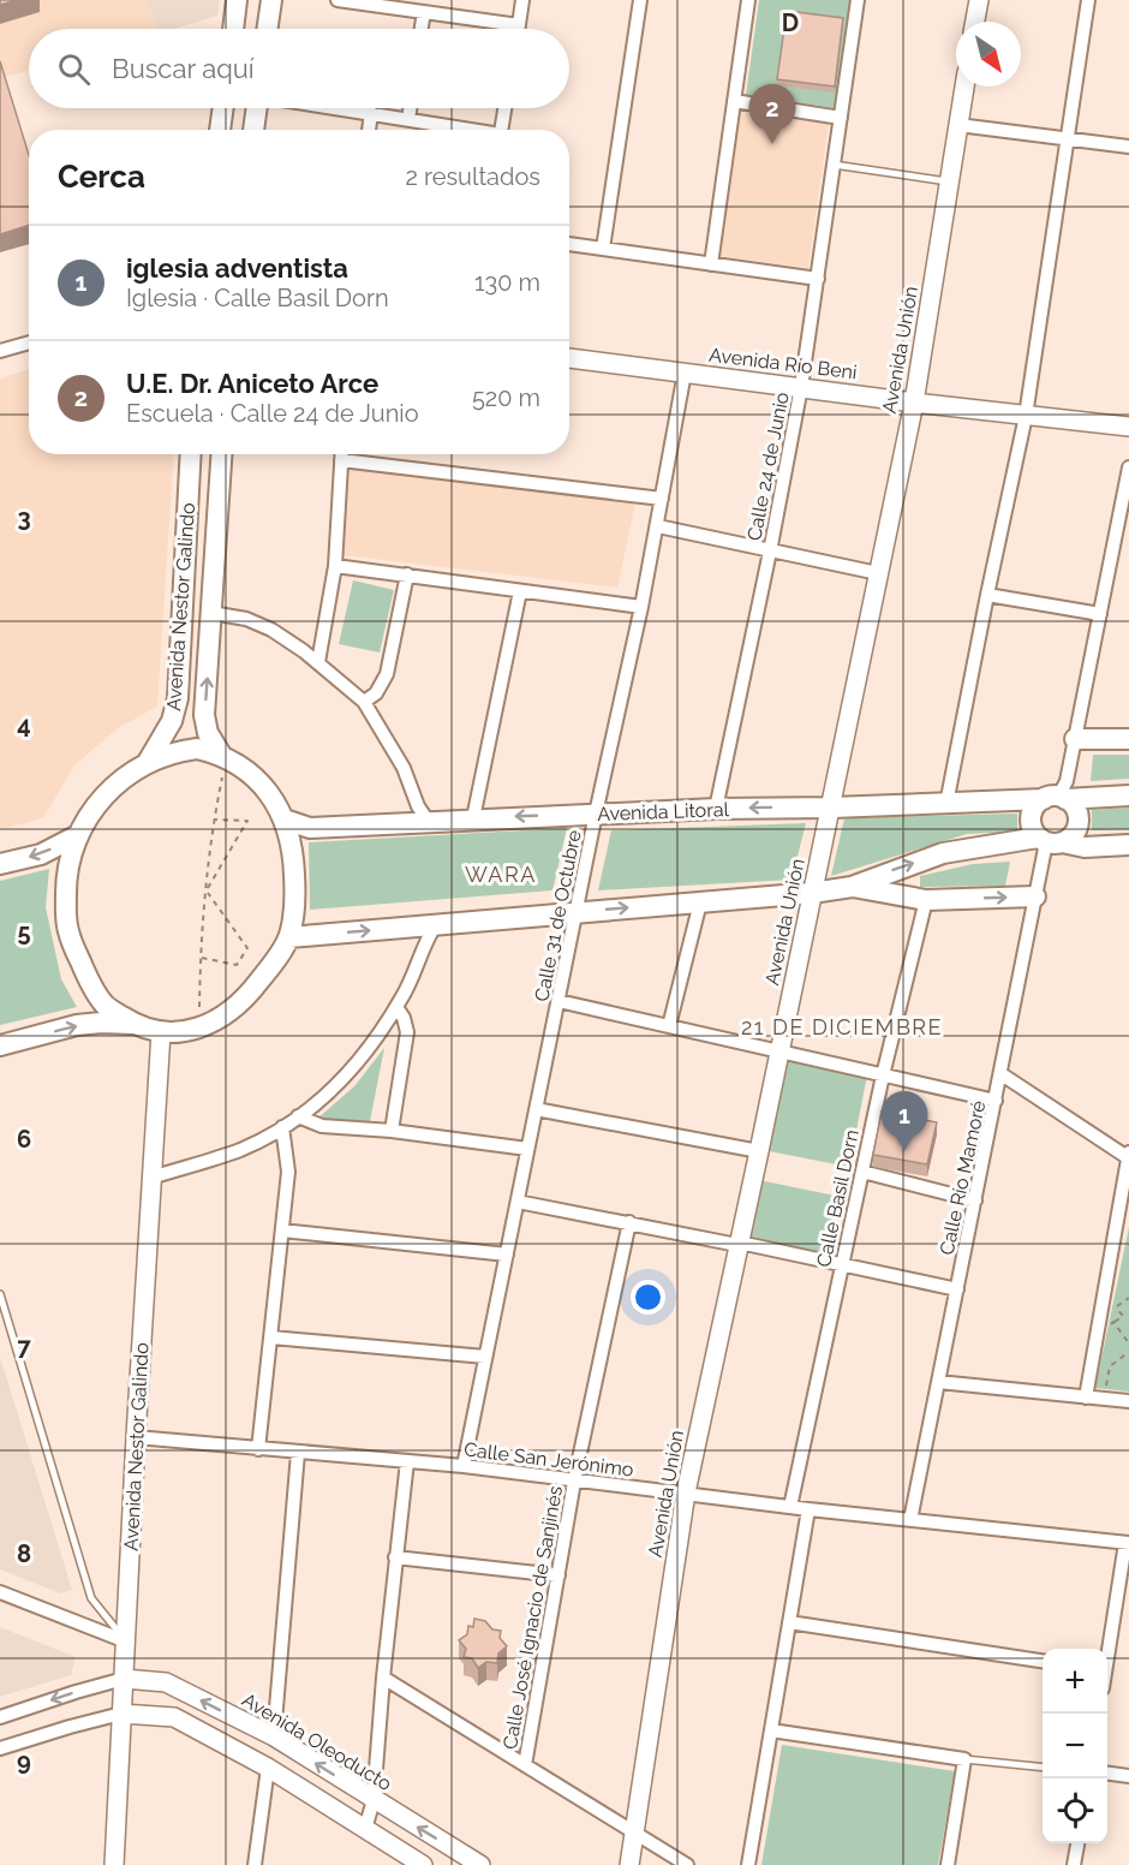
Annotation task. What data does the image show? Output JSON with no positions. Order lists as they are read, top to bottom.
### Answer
{
  "streets": {
    "main road": ["Avenida Nestor Galindo", "Avenida Litoral"],
    "street": [
      "Avenida Unión",
      "Avenida Río Beni",
      "Calle 24 de Junio",
      "Calle 31 de Octubre",
      "Calle Río Mamoré",
      "Calle Basil Dorn",
      "Calle San Jerónimo",
      "Calle José Ignacio de Sanjinés",
      "Avenida Oleoducto"
    ]
  },
  "crossings": [
    ["Avenida Unión", "Avenida Río Beni"],
    ["Avenida Unión", "Avenida Litoral"],
    ["Avenida Unión", "Calle San Jerónimo"],
    ["Avenida Río Beni", "Calle 24 de Junio"],
    ["Avenida Río Beni", "Calle 31 de Octubre"],
    ["Calle 24 de Junio", "Avenida Litoral"],
    ["Avenida Nestor Galindo", "Calle San Jerónimo"],
    ["Avenida Nestor Galindo", "Avenida Oleoducto"],
    ["Avenida Litoral", "Calle 31 de Octubre"],
    ["Avenida Litoral", "Calle Río Mamoré"],
    ["Calle 31 de Octubre", "Calle San Jerónimo"],
    ["Calle Río Mamoré", "Calle San Jerónimo"],
    ["Calle Basil Dorn", "Calle San Jerónimo"],
    ["Calle San Jerónimo", "Calle José Ignacio de Sanjinés"]
  ],
  "districts": ["WARA", "21 DE DICIEMBRE"],
  "north": "bottom right",
  "page": {
    "search": "Buscar aquí",
    "pins": ["2", "1"],
    "heading": ["Cerca", "2 resultados"],
    "list": [
      {
        "mark": "1",
        "name": "iglesia adventista",
        "note": "Iglesia · Calle Basil Dorn",
        "value": "130 m"
      },
      {
        "mark": "2",
        "name": "U.E. Dr. Aniceto Arce",
        "note": "Escuela · Calle 24 de Junio",
        "value": "520 m"
      }
    ],
    "map_buttons": ["+", "−"]
  },
  "grid": {
    "columns": ["D"],
    "rows": [
      "3",
      "4",
      "5",
      "6",
      "7",
      "8",
      "9"
    ]
  }
}
